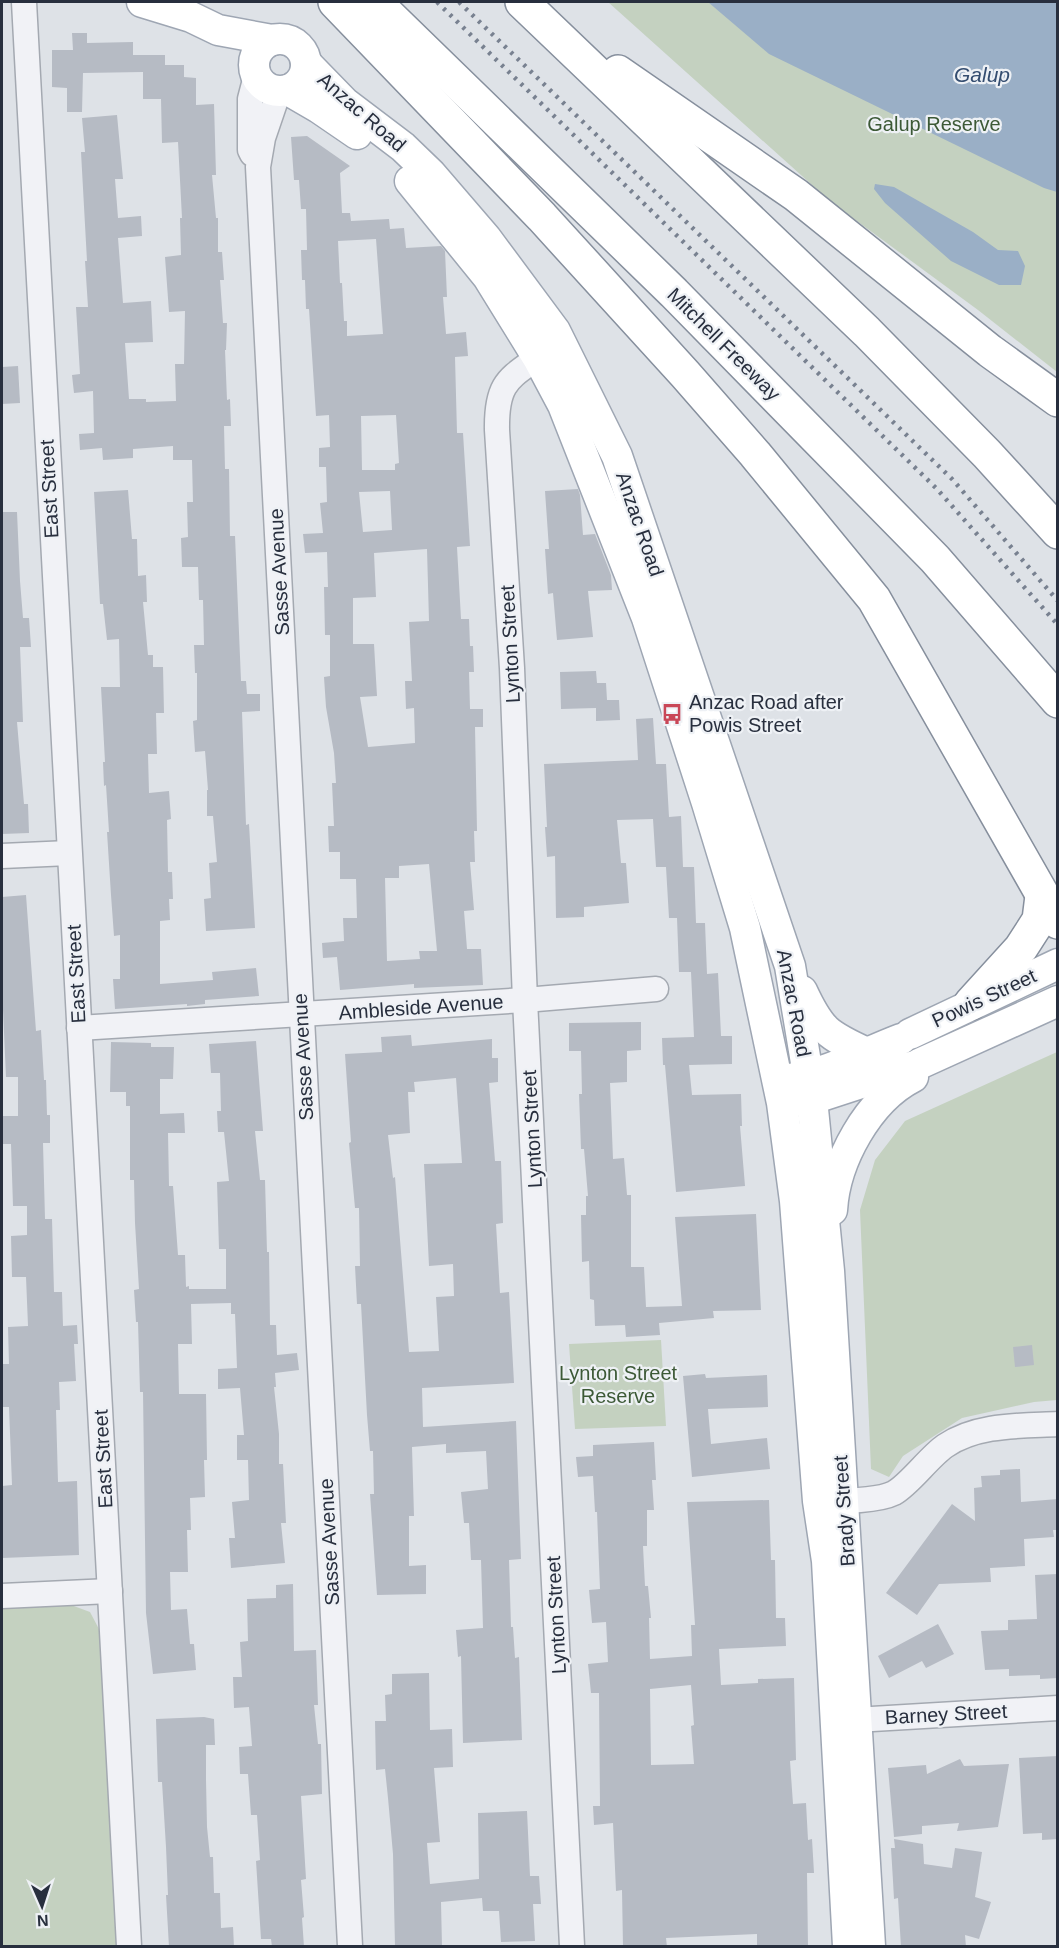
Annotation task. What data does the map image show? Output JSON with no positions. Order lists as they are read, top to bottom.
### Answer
{
  "streets": {
    "highway": ["Mitchell Freeway"],
    "main road": ["Anzac Road", "Powis Street", "Brady Street"],
    "street": [
      "East Street",
      "Sasse Avenue",
      "Lynton Street",
      "Ambleside Avenue",
      "Barney Street"
    ]
  },
  "crossings": [
    ["Anzac Road", "Sasse Avenue"],
    ["Anzac Road", "Lynton Street"],
    ["Anzac Road", "Powis Street"],
    ["Anzac Road", "Brady Street"],
    ["East Street", "Ambleside Avenue"],
    ["Sasse Avenue", "Ambleside Avenue"],
    ["Lynton Street", "Ambleside Avenue"],
    ["Powis Street", "Brady Street"],
    ["Brady Street", "Barney Street"]
  ],
  "water": ["Galup"],
  "parks": ["Galup Reserve", "Lynton Street Reserve"],
  "places": {
    "bus stop": ["Anzac Road after Powis Street"]
  },
  "north": "bottom"
}
